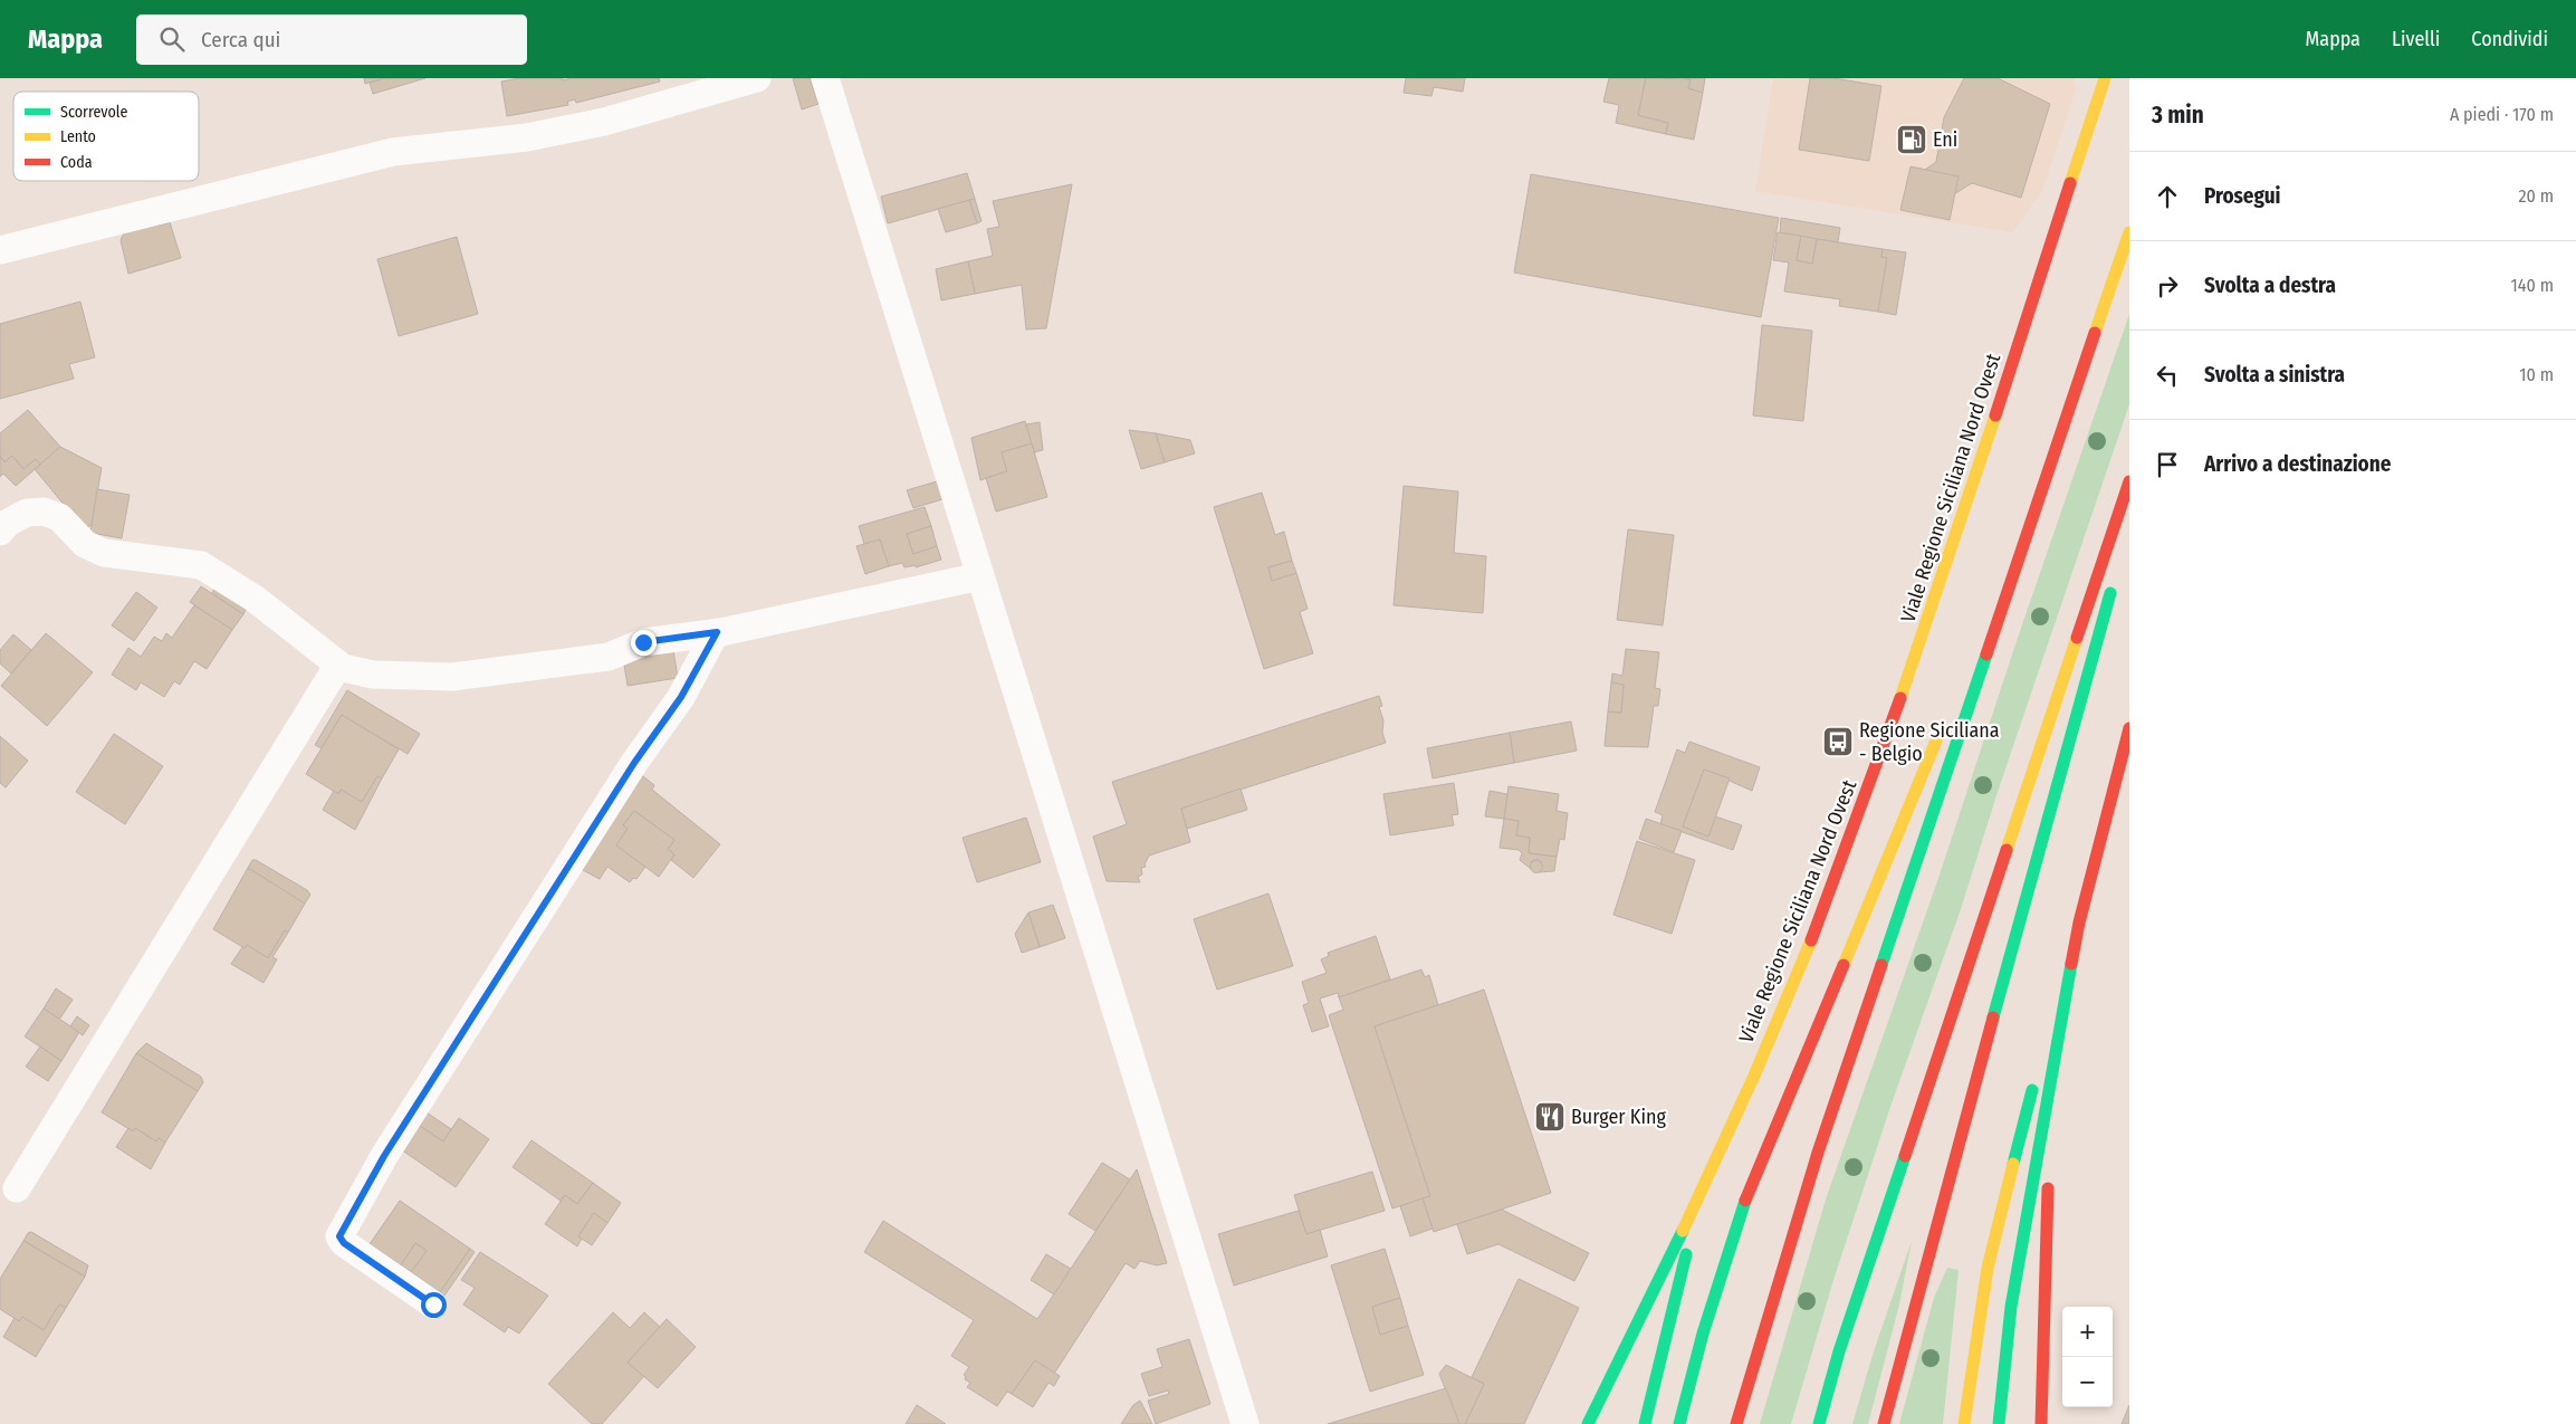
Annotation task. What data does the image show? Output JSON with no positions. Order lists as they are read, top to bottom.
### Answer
{
  "streets": {
    "main road": ["Viale Regione Siciliana Nord Ovest"]
  },
  "places": {
    "fuel station": ["Eni"],
    "bus stop": ["Regione Siciliana - Belgio"],
    "restaurant": ["Burger King"]
  },
  "legend": ["Scorrevole", "Lento", "Coda"],
  "page": {
    "header": "Mappa",
    "search": "Cerca qui",
    "nav": ["Mappa", "Livelli", "Condividi"],
    "heading": ["3 min", "A piedi · 170 m"],
    "list": [
      ["Prosegui", "20 m"],
      ["Svolta a destra", "140 m"],
      ["Svolta a sinistra", "10 m"],
      "Arrivo a destinazione"
    ],
    "map_buttons": ["+", "−"]
  }
}
